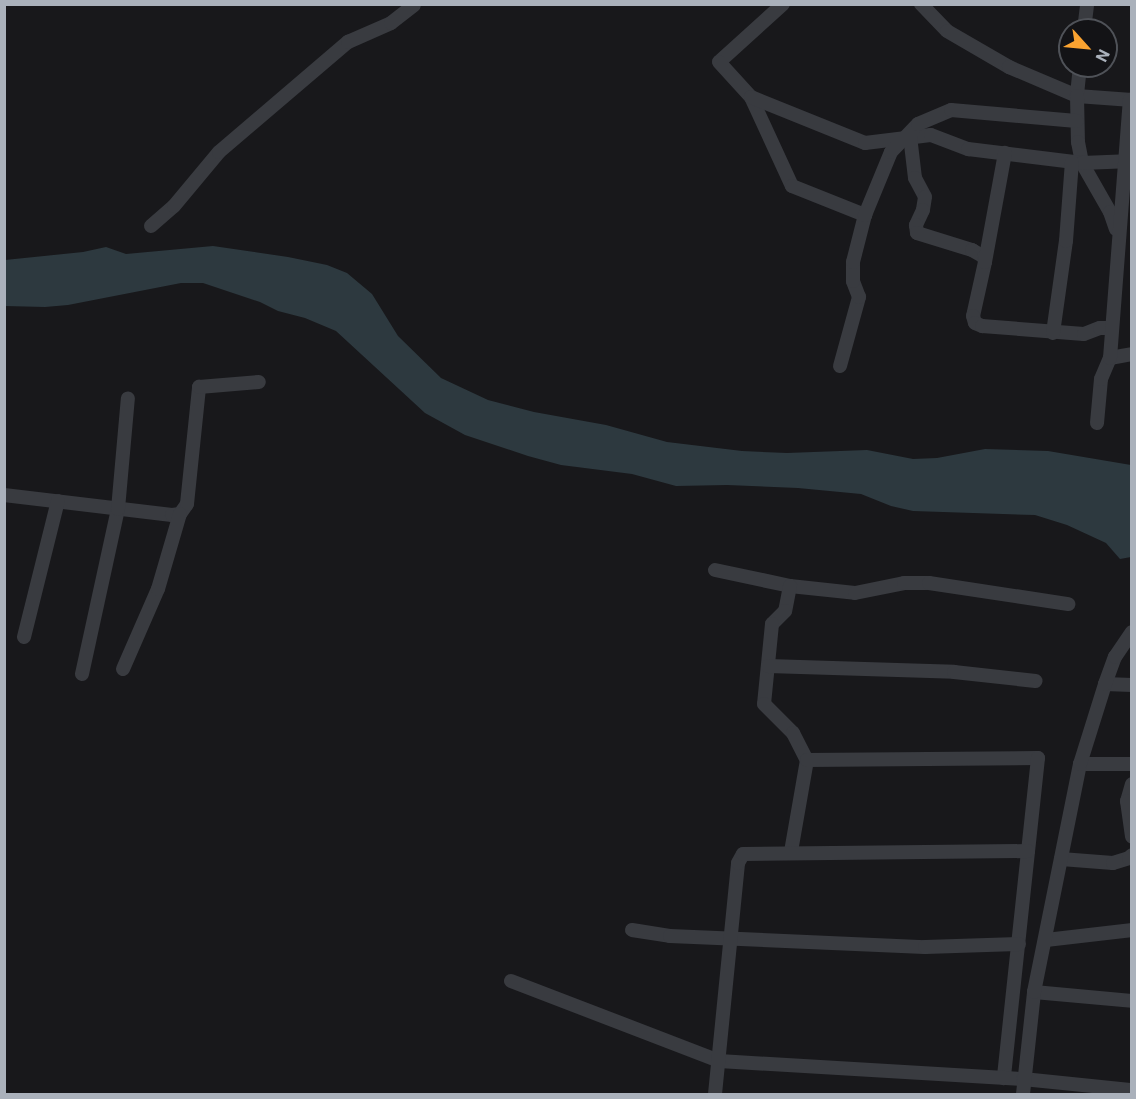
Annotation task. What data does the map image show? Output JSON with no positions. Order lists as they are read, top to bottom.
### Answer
{
  "north": "bottom right"
}
